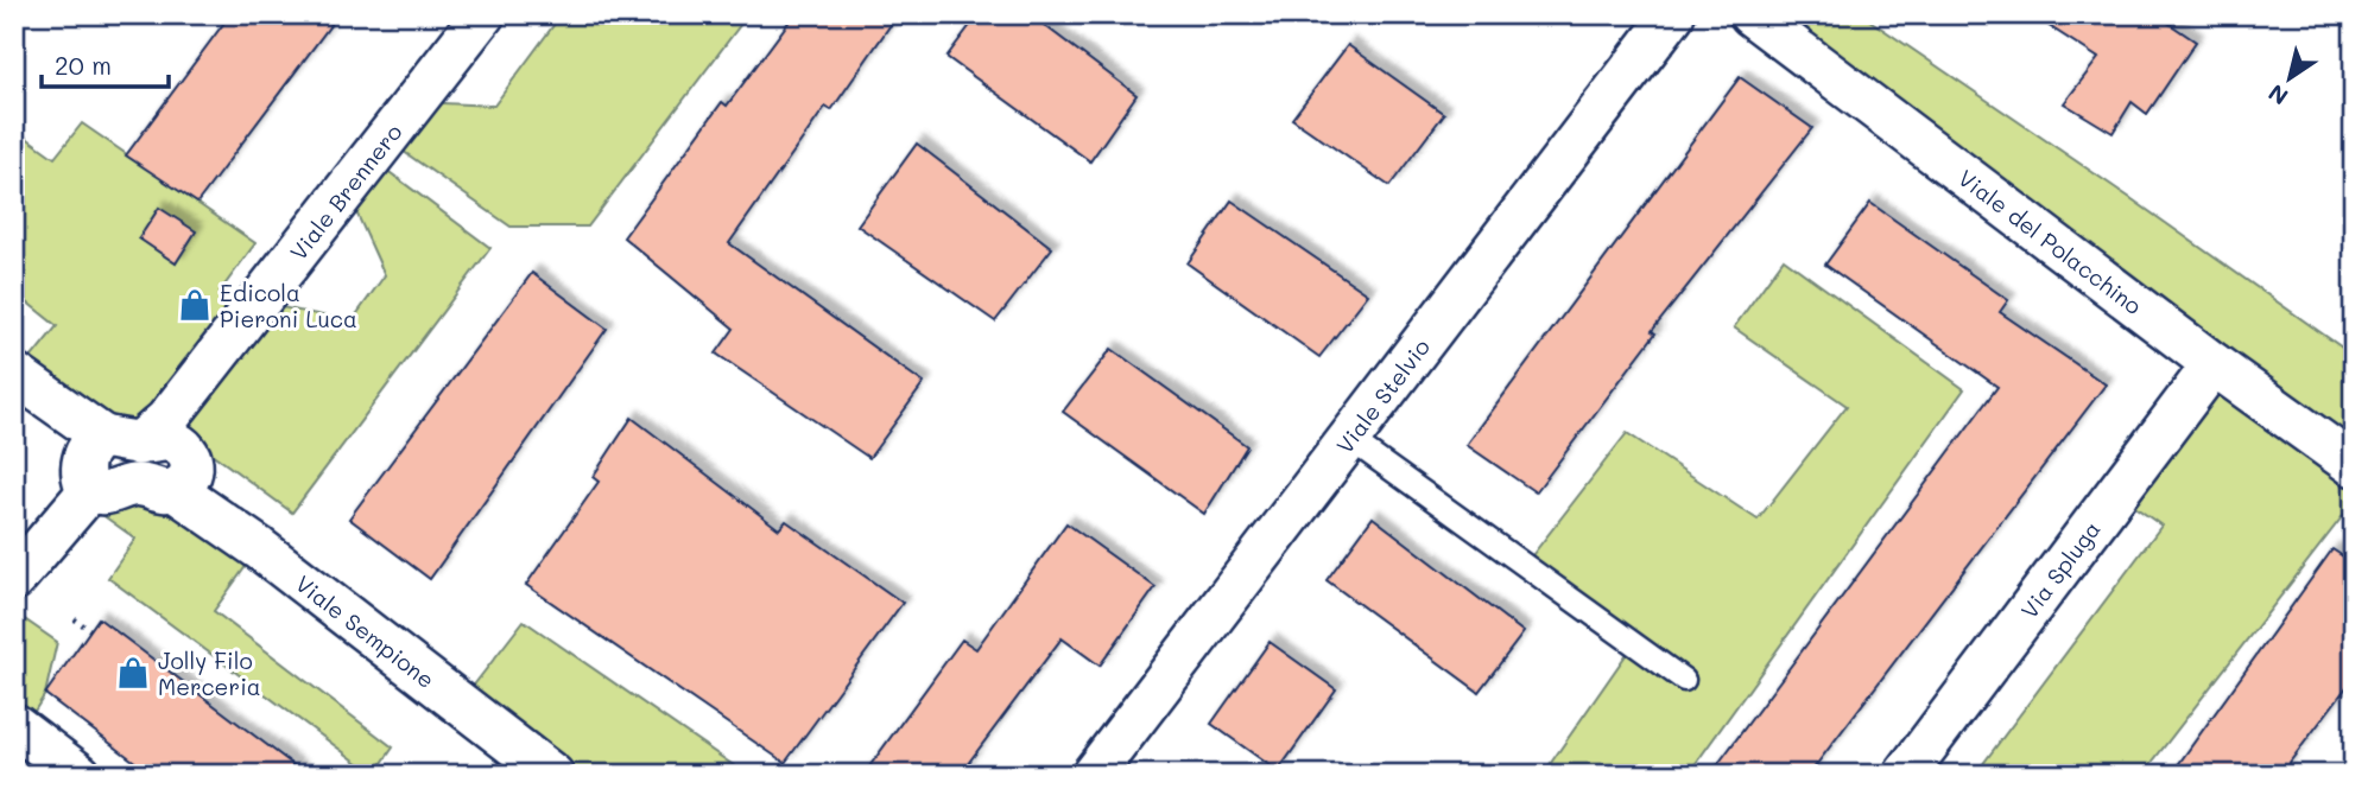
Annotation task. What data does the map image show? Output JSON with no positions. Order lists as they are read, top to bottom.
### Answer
{
  "streets": {
    "street": [
      "Viale Brennero",
      "Viale del Polacchino",
      "Viale Stelvio",
      "Via Spluga",
      "Viale Sempione"
    ]
  },
  "crossings": [
    ["Viale del Polacchino", "Via Spluga"]
  ],
  "places": {
    "shop": ["Edicola Pieroni Luca", "Jolly Filo Merceria"]
  },
  "scale_bar": "20 m",
  "north": "bottom left"
}
